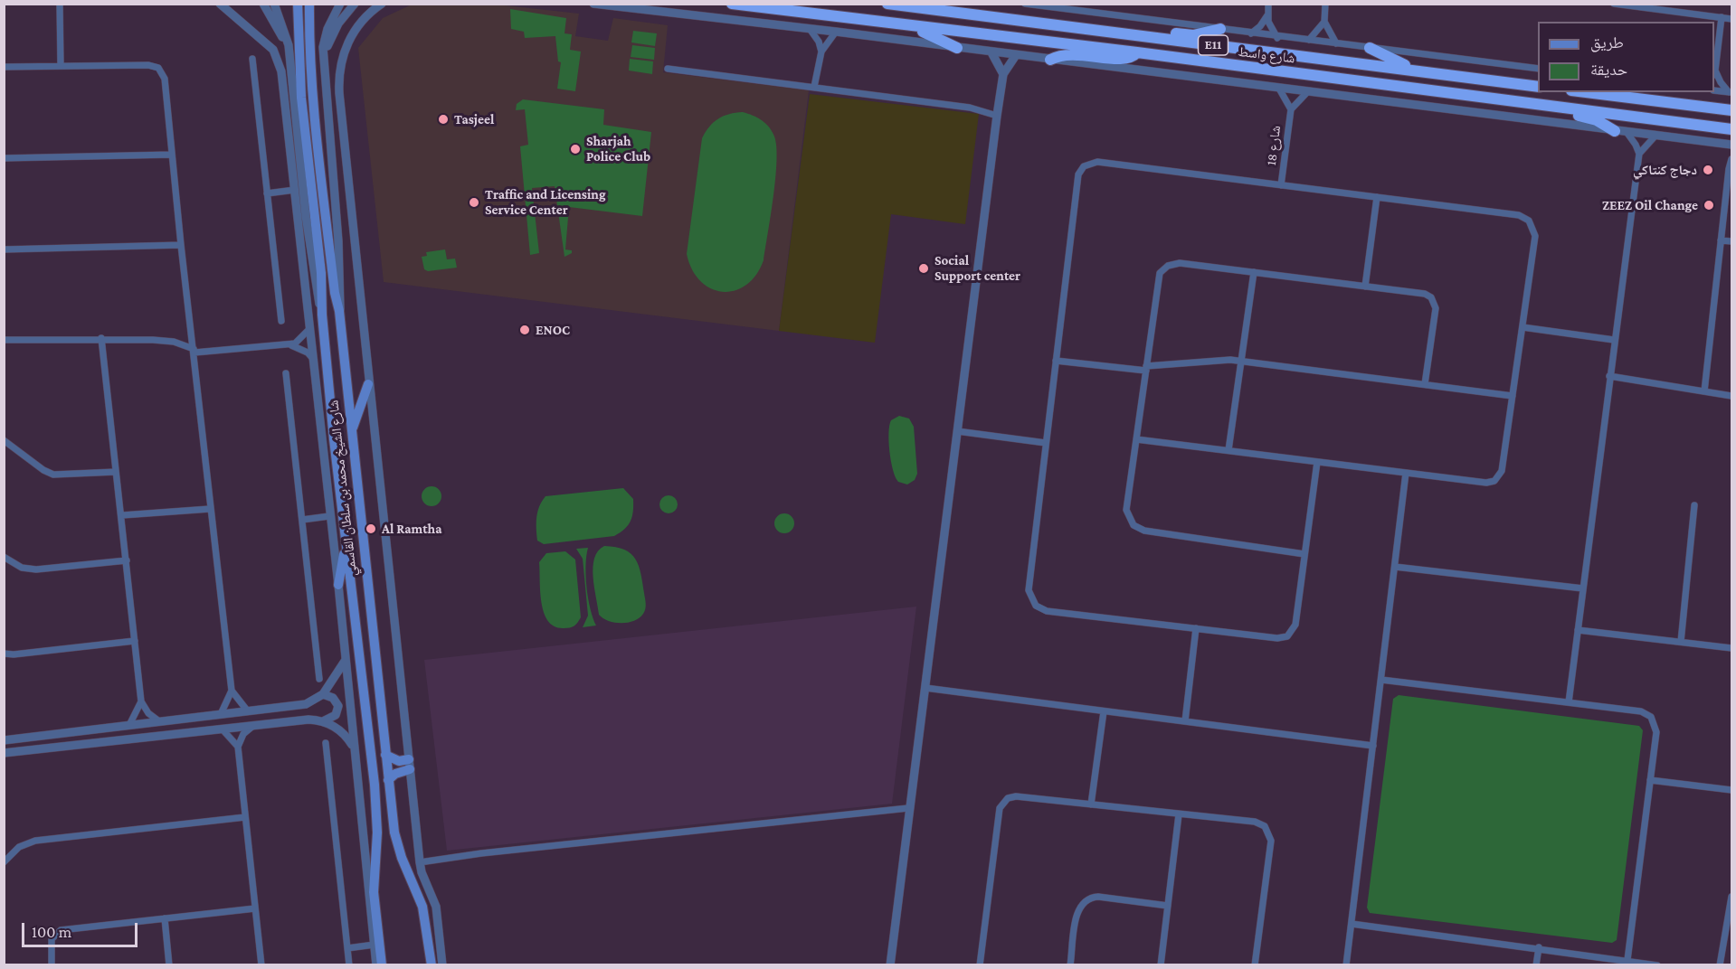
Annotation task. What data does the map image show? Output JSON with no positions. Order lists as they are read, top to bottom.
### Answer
{
  "streets": {
    "highway": ["E11", "شارع واسط"],
    "main road": ["شارع الشيخ محمد بن سلطان القاسمي"],
    "street": ["شارع 18"]
  },
  "places": [
    "Tasjeel",
    "Sharjah Police Club",
    "دجاج كنتاكي",
    "Traffic and Licensing Service Center",
    "ZEEZ Oil Change",
    "Social Support center",
    "ENOC",
    "Al Ramtha"
  ],
  "legend": ["طريق", "حديقة"],
  "scale_bar": "100 m"
}
